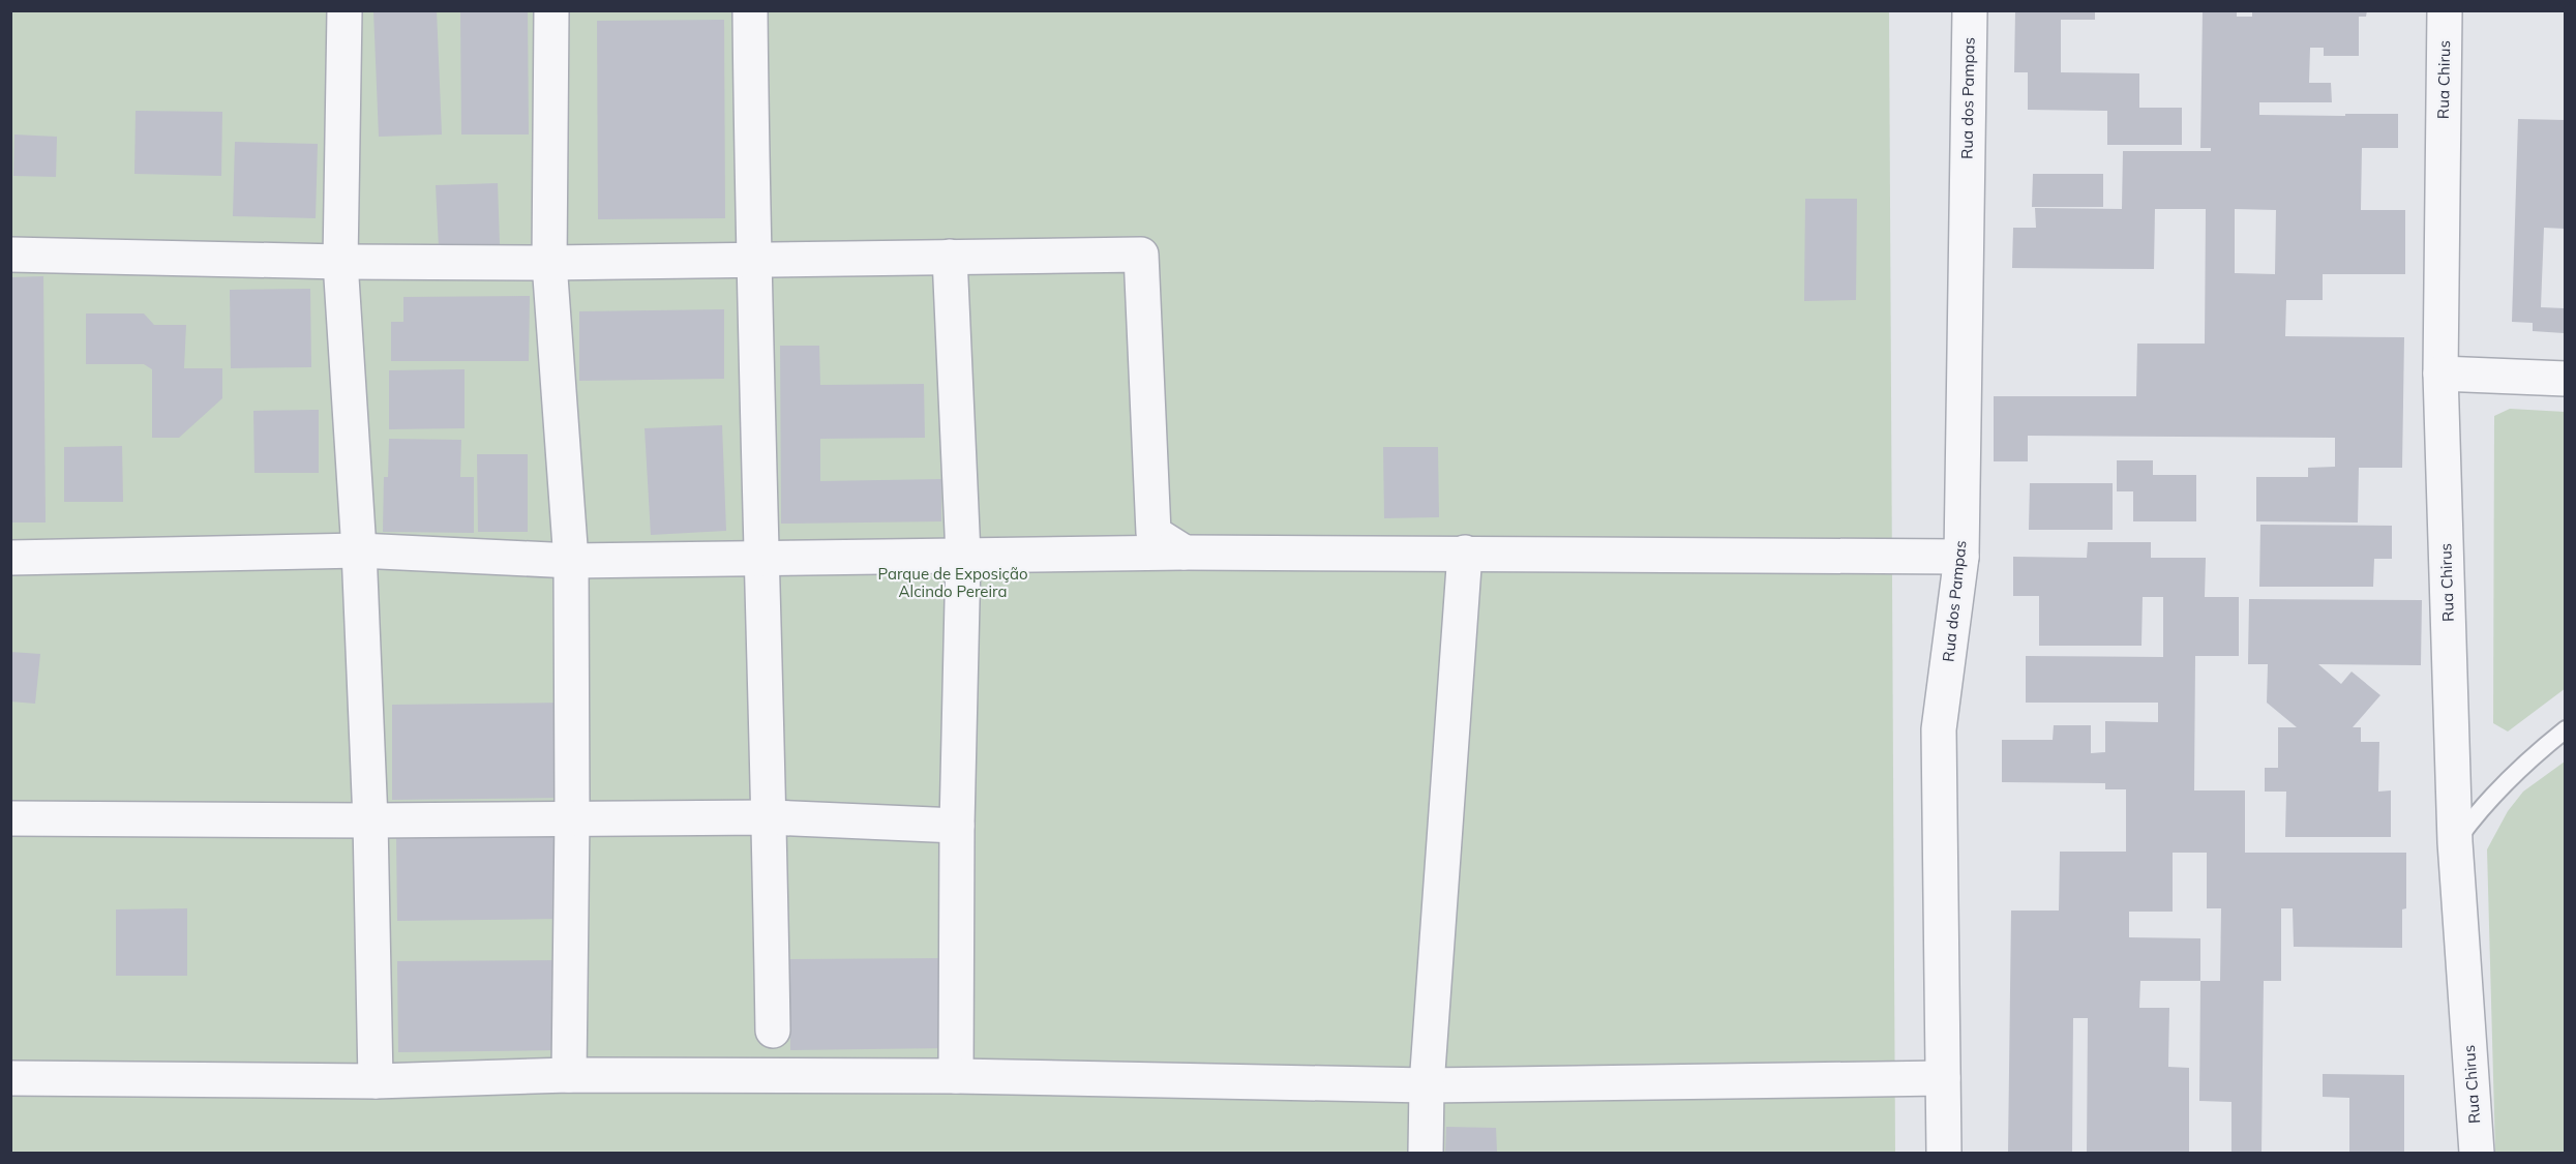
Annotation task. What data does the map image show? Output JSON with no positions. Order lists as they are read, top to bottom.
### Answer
{
  "streets": {
    "street": ["Rua Chirus", "Rua dos Pampas"]
  },
  "parks": ["Parque de Exposição Alcindo Pereira"]
}
